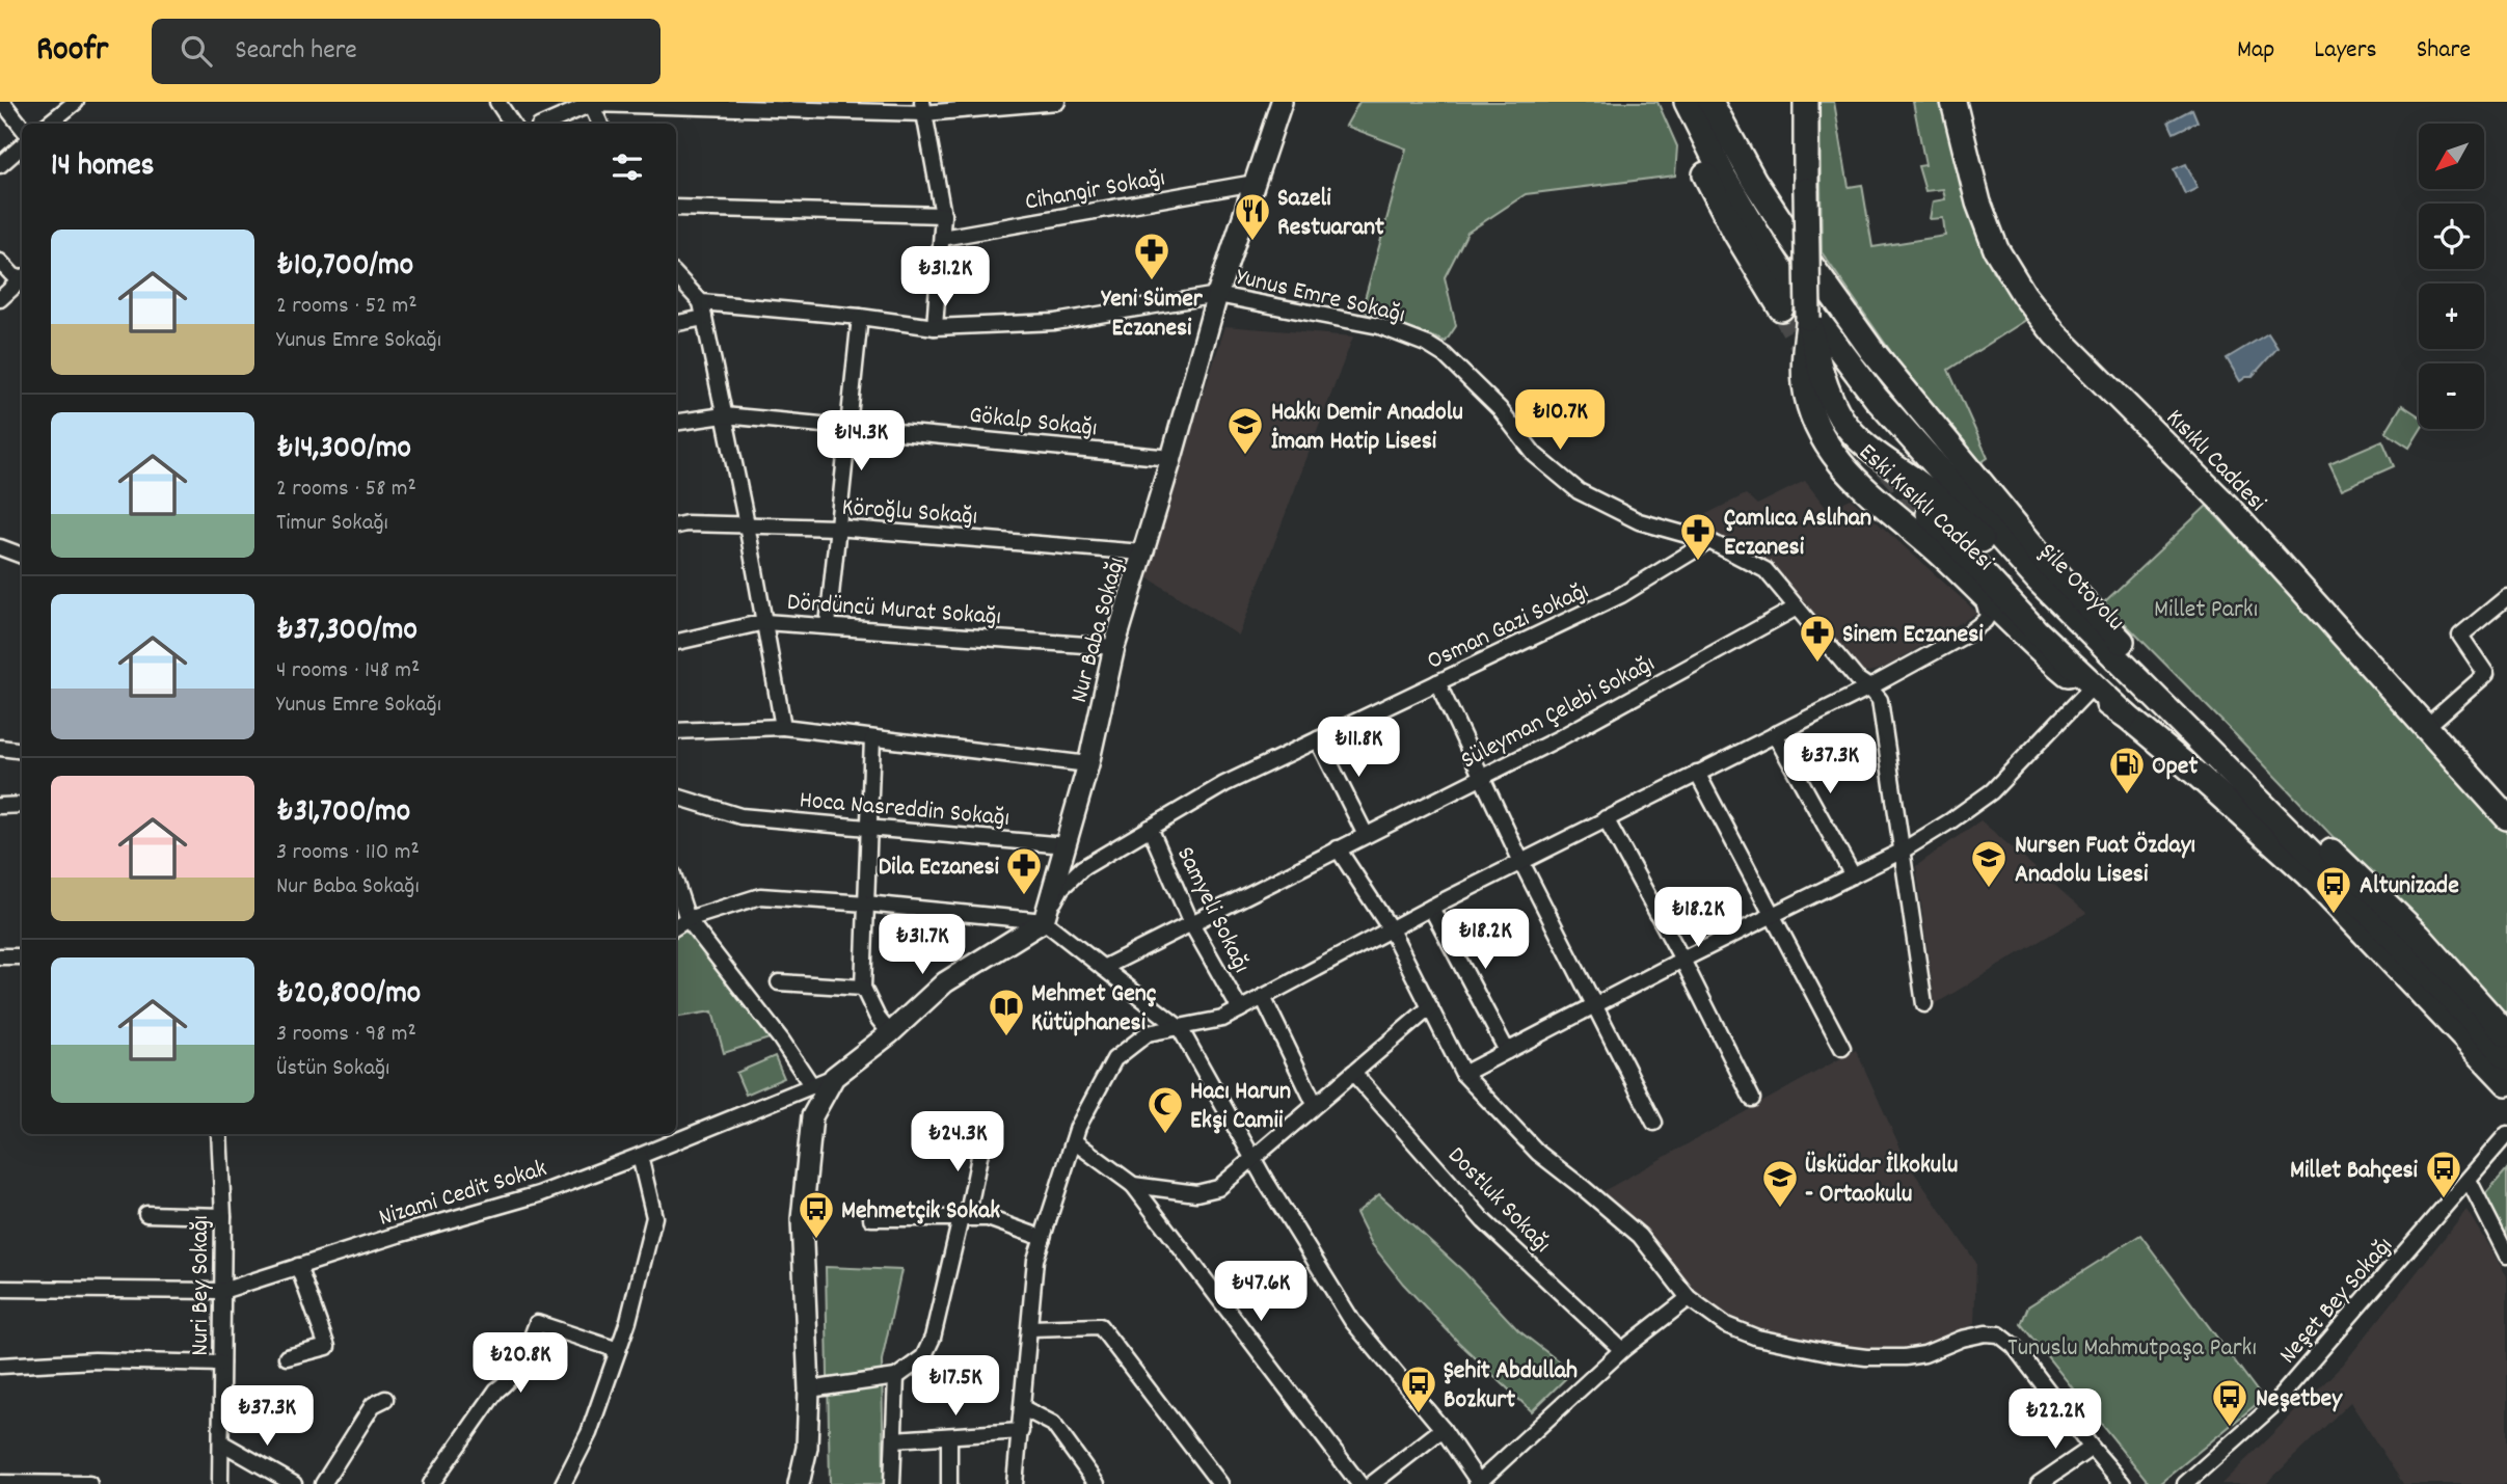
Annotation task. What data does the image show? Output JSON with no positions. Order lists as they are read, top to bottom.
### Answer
{
  "streets": {
    "main road": [
      "Kısıklı Caddesi",
      "Eski Kısıklı Caddesi",
      "Şile Otoyolu",
      "Nur Baba Sokağı"
    ],
    "street": [
      "Cihangir Sokağı",
      "Yunus Emre Sokağı",
      "Gökalp Sokağı",
      "Köroğlu Sokağı",
      "Dördüncü Murat Sokağı",
      "Osman Gazi Sokağı",
      "Süleyman Çelebi Sokağı",
      "Hoca Nasreddin Sokağı",
      "Samyeli Sokağı",
      "Nizami Cedit Sokak",
      "Dostluk Sokağı",
      "Nuri Bey Sokağı",
      "Neşet Bey Sokağı"
    ]
  },
  "crossings": [
    ["Cihangir Sokağı", "Nur Baba Sokağı"],
    ["Yunus Emre Sokağı", "Osman Gazi Sokağı"],
    ["Yunus Emre Sokağı", "Nur Baba Sokağı"],
    ["Yunus Emre Sokağı", "Süleyman Çelebi Sokağı"],
    ["Gökalp Sokağı", "Nur Baba Sokağı"],
    ["Köroğlu Sokağı", "Nur Baba Sokağı"],
    ["Dördüncü Murat Sokağı", "Nur Baba Sokağı"],
    ["Osman Gazi Sokağı", "Nur Baba Sokağı"],
    ["Osman Gazi Sokağı", "Samyeli Sokağı"],
    ["Nur Baba Sokağı", "Hoca Nasreddin Sokağı"],
    ["Süleyman Çelebi Sokağı", "Samyeli Sokağı"],
    ["Nizami Cedit Sokak", "Nuri Bey Sokağı"]
  ],
  "parks": ["Millet Parkı", "Tunuslu Mahmutpaşa Parkı"],
  "places": {
    "restaurant": ["Sazeli Restuarant"],
    "pharmacy": [
      "Yeni Sümer Eczanesi",
      "Çamlıca Aslıhan Eczanesi",
      "Sinem Eczanesi",
      "Dila Eczanesi"
    ],
    "school or university": ["Hakkı Demir Anadolu İmam Hatip Lisesi", "Nursen Fuat Özdayı Anadolu Lisesi", "Üsküdar İlkokulu - Ortaokulu"],
    "fuel station": ["Opet"],
    "bus stop": [
      "Altunizade",
      "Millet Bahçesi",
      "Mehmetçik Sokak",
      "Şehit Abdullah Bozkurt",
      "Neşetbey"
    ],
    "library": ["Mehmet Genç Kütüphanesi"],
    "mosque": ["Hacı Harun Ekşi Camii"]
  },
  "north": "bottom left",
  "page": {
    "header": "Roofr",
    "search": "Search here",
    "nav": ["Map", "Layers", "Share"],
    "map_buttons": ["+", "−"],
    "heading": "14 homes",
    "list": [
      {
        "name": "₺10,700/mo",
        "note": "2 rooms · 52 m² · Yunus Emre Sokağı"
      },
      {
        "name": "₺14,300/mo",
        "note": "2 rooms · 58 m² · Timur Sokağı"
      },
      {
        "name": "₺37,300/mo",
        "note": "4 rooms · 148 m² · Yunus Emre Sokağı"
      },
      {
        "name": "₺31,700/mo",
        "note": "3 rooms · 110 m² · Nur Baba Sokağı"
      },
      {
        "name": "₺20,800/mo",
        "note": "3 rooms · 98 m² · Üstün Sokağı"
      }
    ],
    "price": [
      "₺31.2K",
      "₺10.7K",
      "₺14.3K",
      "₺11.8K",
      "₺37.3K",
      "₺18.2K",
      "₺18.2K",
      "₺31.7K",
      "₺24.3K",
      "₺47.6K",
      "₺20.8K",
      "₺17.5K",
      "₺37.3K",
      "₺22.2K"
    ]
  }
}
